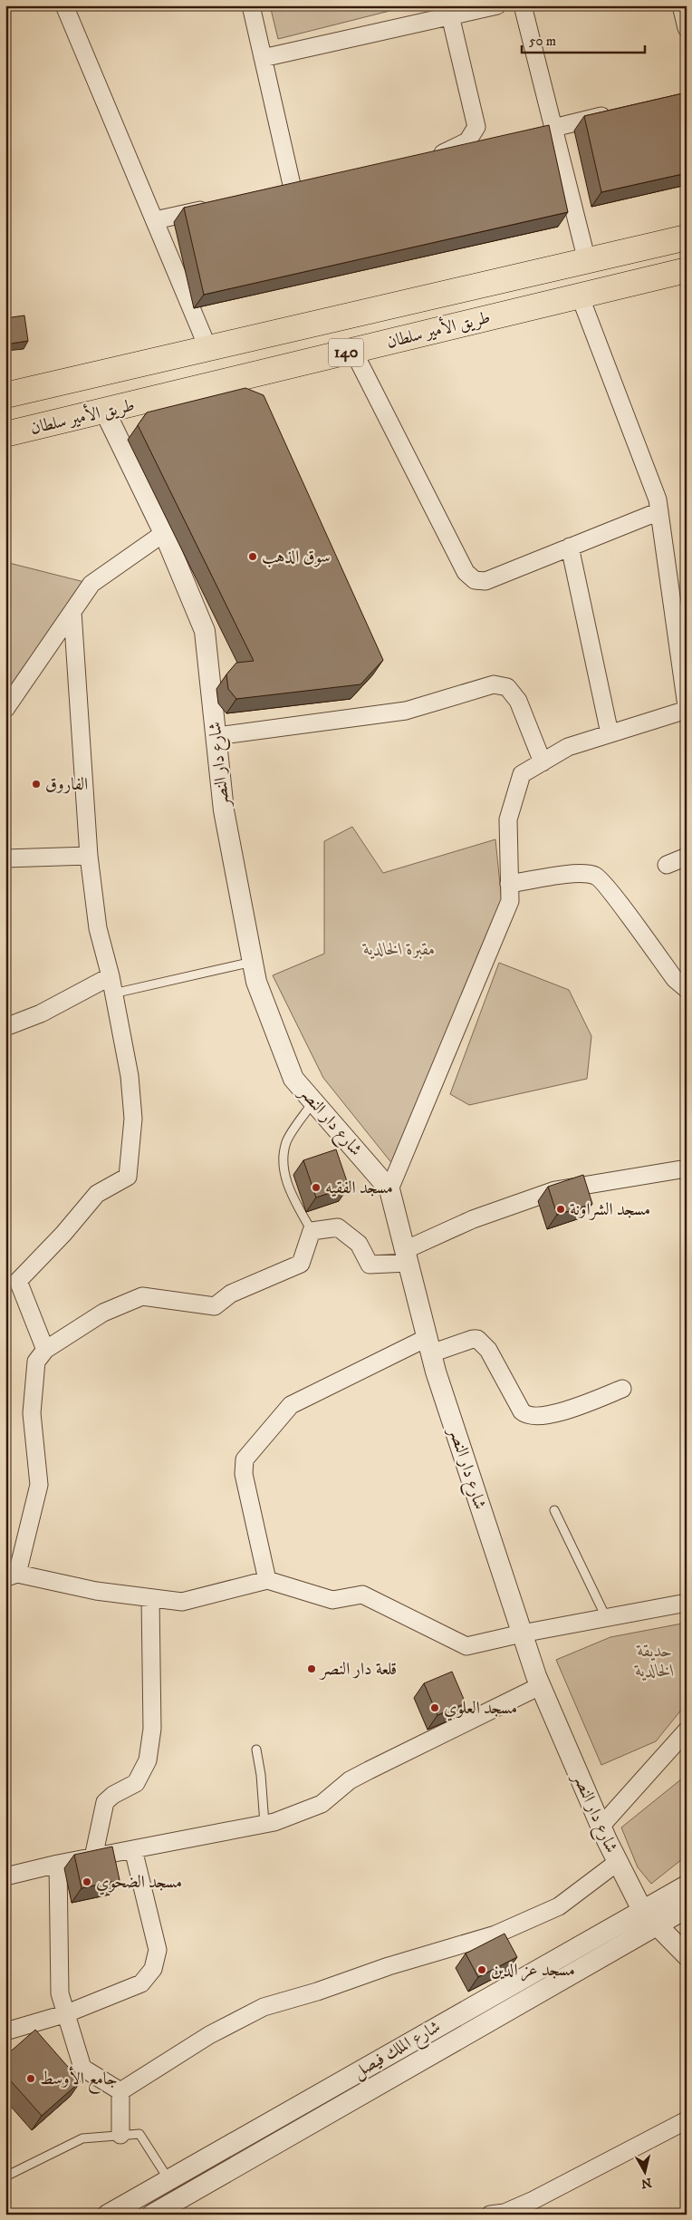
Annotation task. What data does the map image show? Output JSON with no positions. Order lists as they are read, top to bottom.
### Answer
{
  "streets": {
    "highway": ["طريق الأمير سلطان", "140"],
    "street": ["شارع دار النصر", "شارع الملك فيصل"]
  },
  "crossings": [
    ["طريق الأمير سلطان", "شارع دار النصر"],
    ["شارع دار النصر", "شارع الملك فيصل"]
  ],
  "parks": ["مقبرة الخالدية", "حديقة الخالدية"],
  "places": [
    "سوق الذهب",
    "الفاروق",
    "مسجد الفقيه",
    "مسجد الشراونة",
    "قلعة دار النصر",
    "مسجد العلوي",
    "مسجد الضحوي",
    "مسجد عز الدين",
    "جامع الأوسط"
  ],
  "scale_bar": "50 m",
  "north": "bottom"
}
